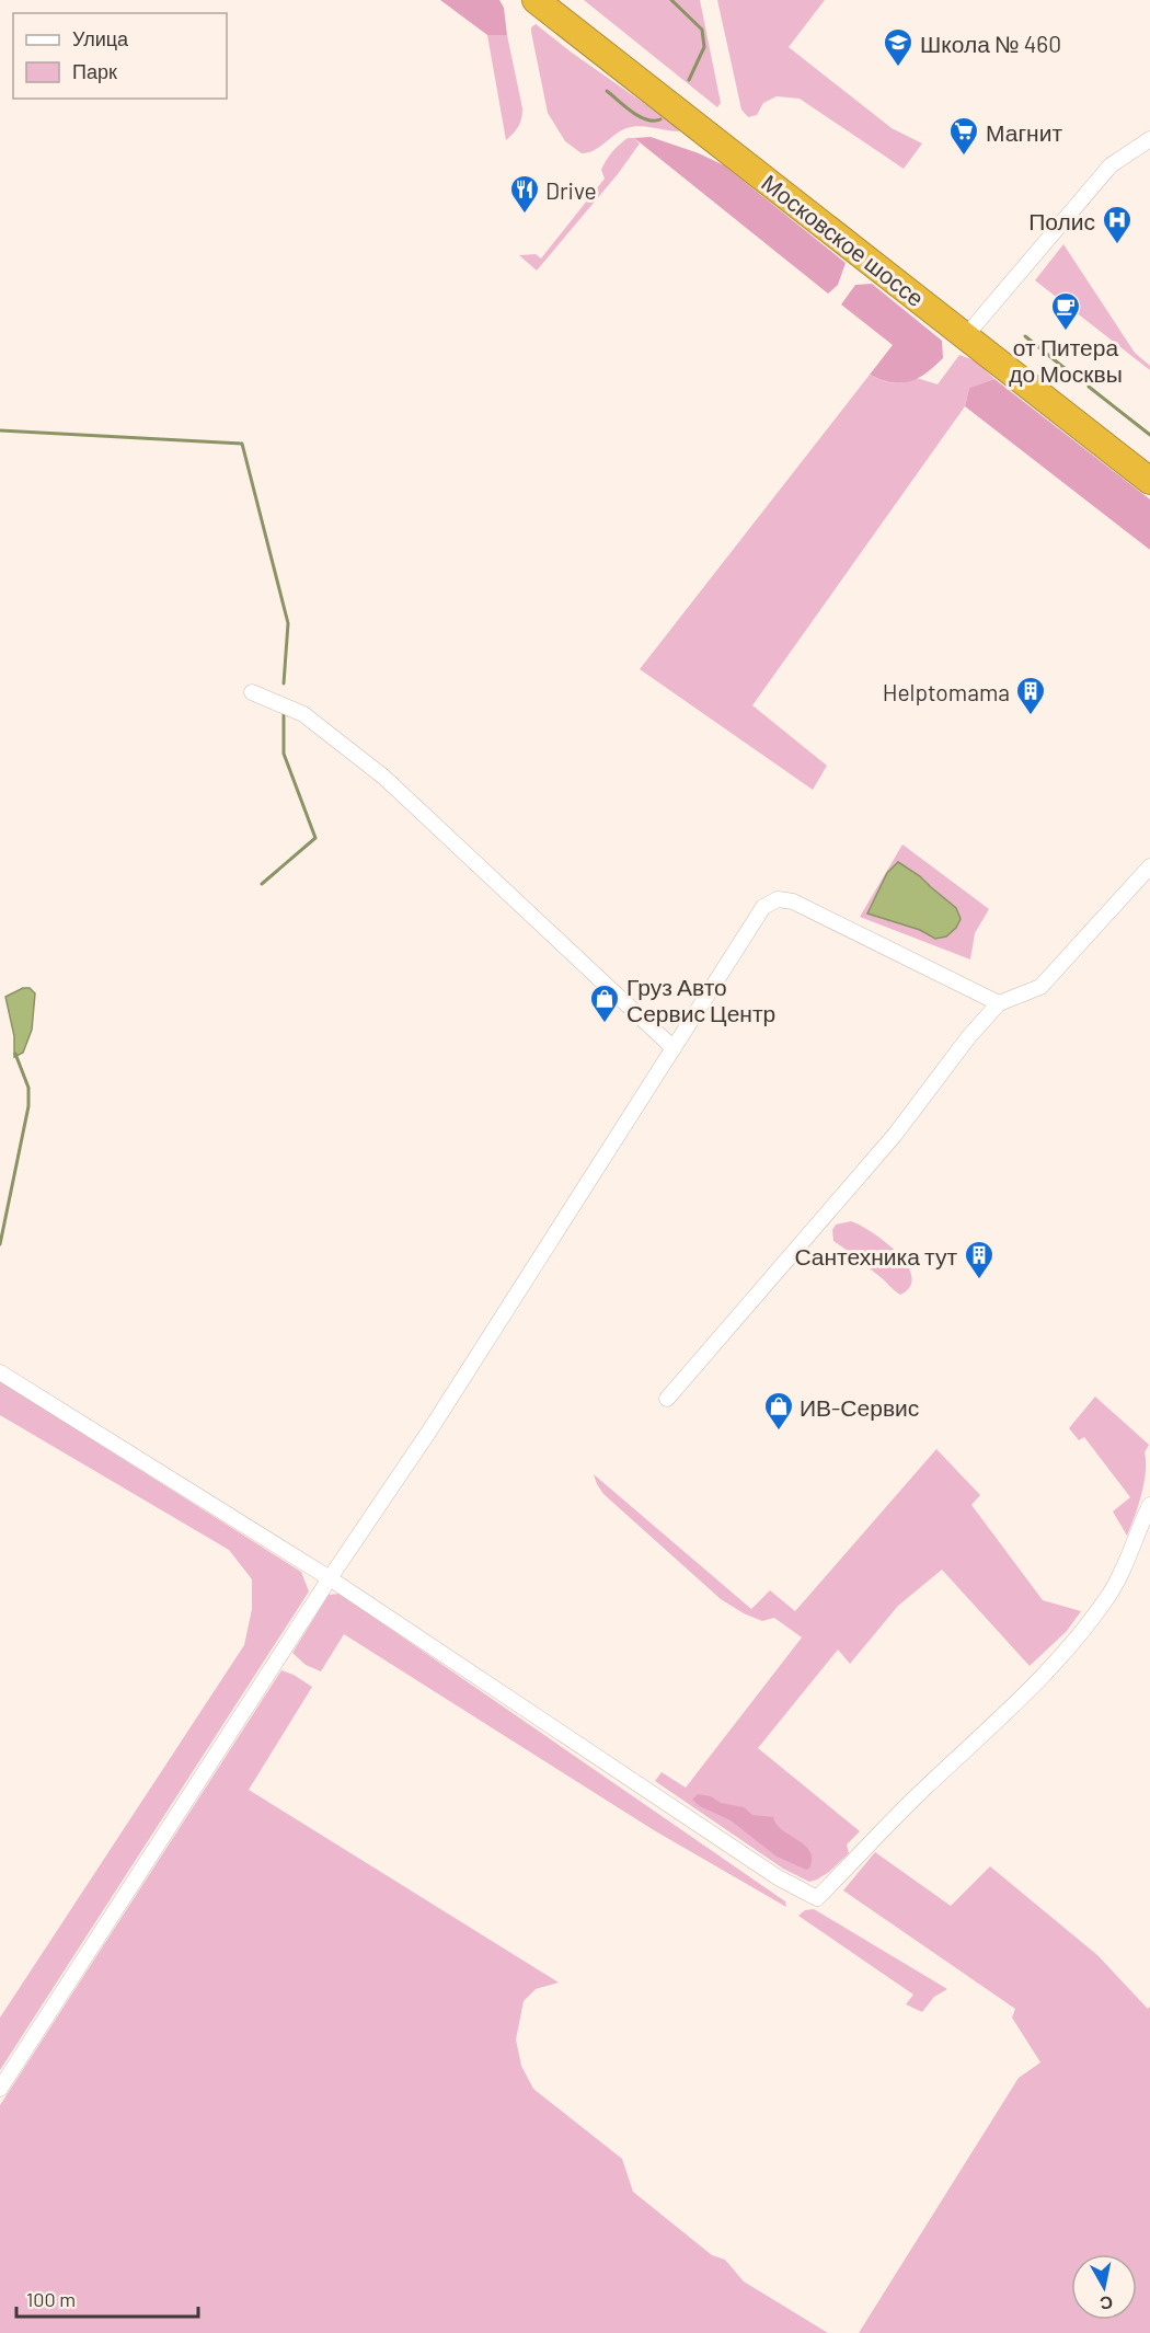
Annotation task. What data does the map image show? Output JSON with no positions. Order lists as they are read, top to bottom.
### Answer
{
  "streets": {
    "highway": ["Московское шоссе"]
  },
  "places": {
    "school or university": ["Школа № 460"],
    "supermarket": ["Магнит"],
    "restaurant": ["Drive"],
    "hospital": ["Полис"],
    "cafe": ["от Питера до Москвы"],
    "building": ["Helptomama", "Сантехника тут"],
    "shop": ["Груз Авто Сервис Центр", "ИВ-Сервис"]
  },
  "legend": ["Улица", "Парк"],
  "scale_bar": "100 m",
  "north": "bottom"
}
